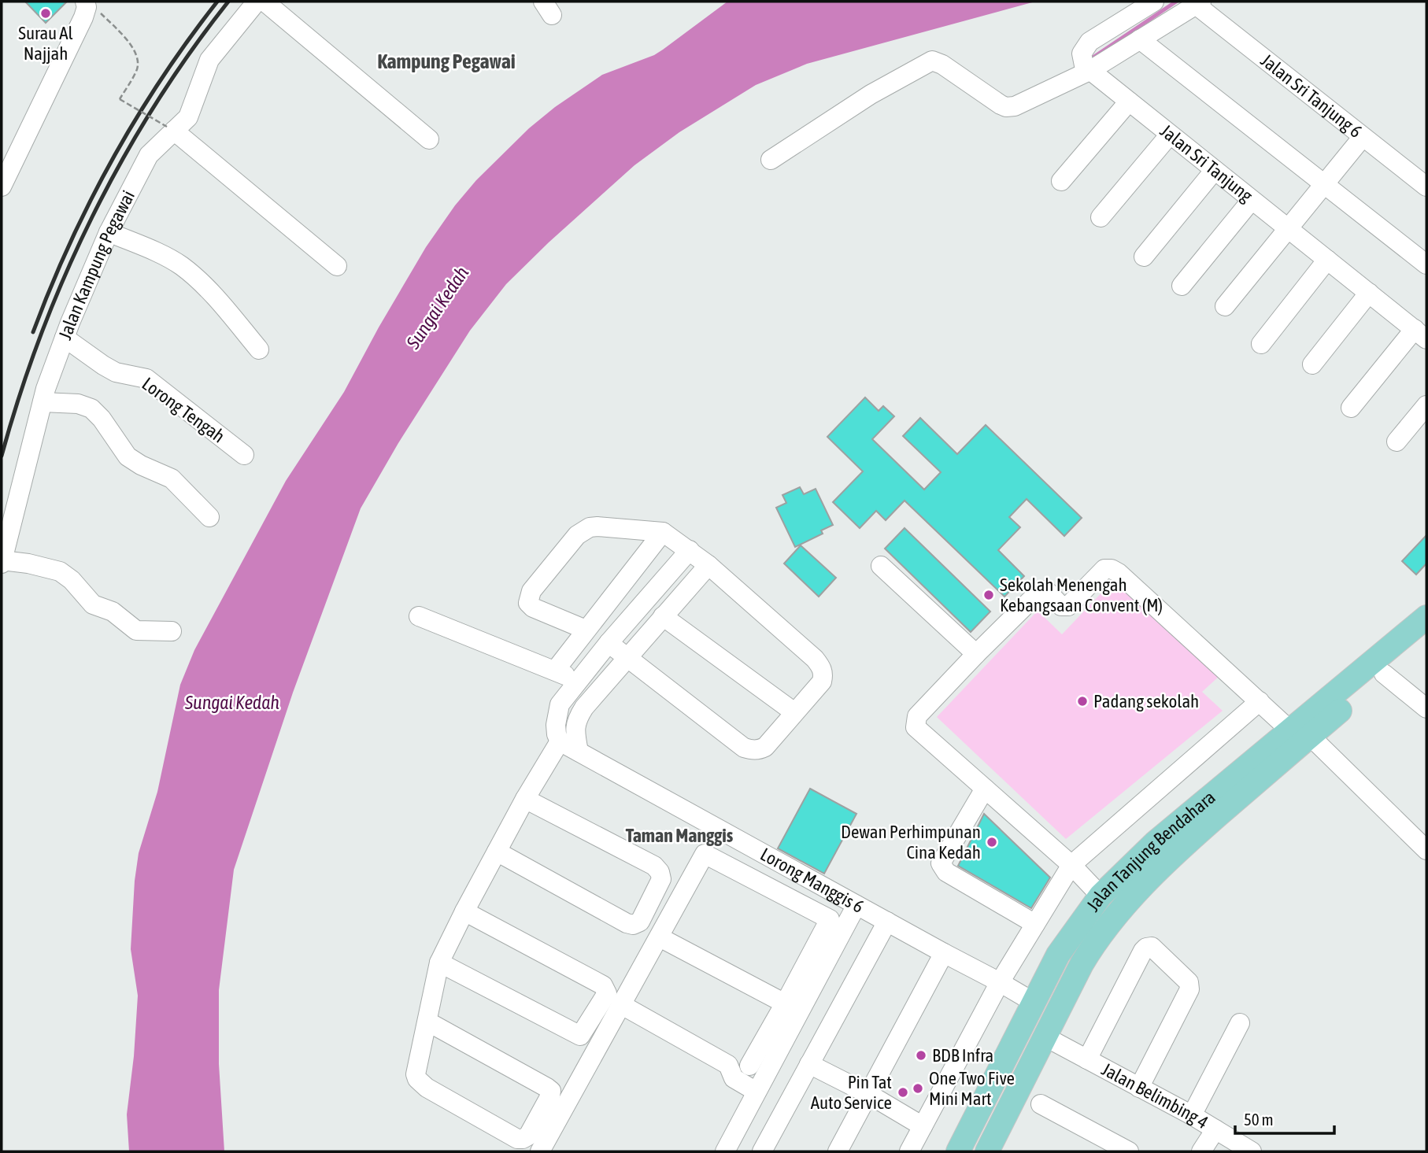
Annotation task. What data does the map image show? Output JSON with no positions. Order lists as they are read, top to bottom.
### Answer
{
  "streets": {
    "main road": ["Jalan Tanjung Bendahara"],
    "street": [
      "Jalan Sri Tanjung 6",
      "Jalan Sri Tanjung",
      "Jalan Kampung Pegawai",
      "Lorong Tengah",
      "Lorong Manggis 6",
      "Jalan Belimbing 4"
    ]
  },
  "crossings": [
    ["Jalan Kampung Pegawai", "Lorong Tengah"],
    ["Jalan Tanjung Bendahara", "Lorong Manggis 6"],
    ["Jalan Tanjung Bendahara", "Jalan Belimbing 4"]
  ],
  "districts": ["Kampung Pegawai", "Taman Manggis"],
  "water": ["Sungai Kedah"],
  "places": [
    "Surau Al Najjah",
    "Sekolah Menengah Kebangsaan Convent (M)",
    "Padang sekolah",
    "Dewan Perhimpunan Cina Kedah",
    "BDB Infra",
    "One Two Five Mini Mart",
    "Pin Tat Auto Service"
  ],
  "scale_bar": "50 m"
}
